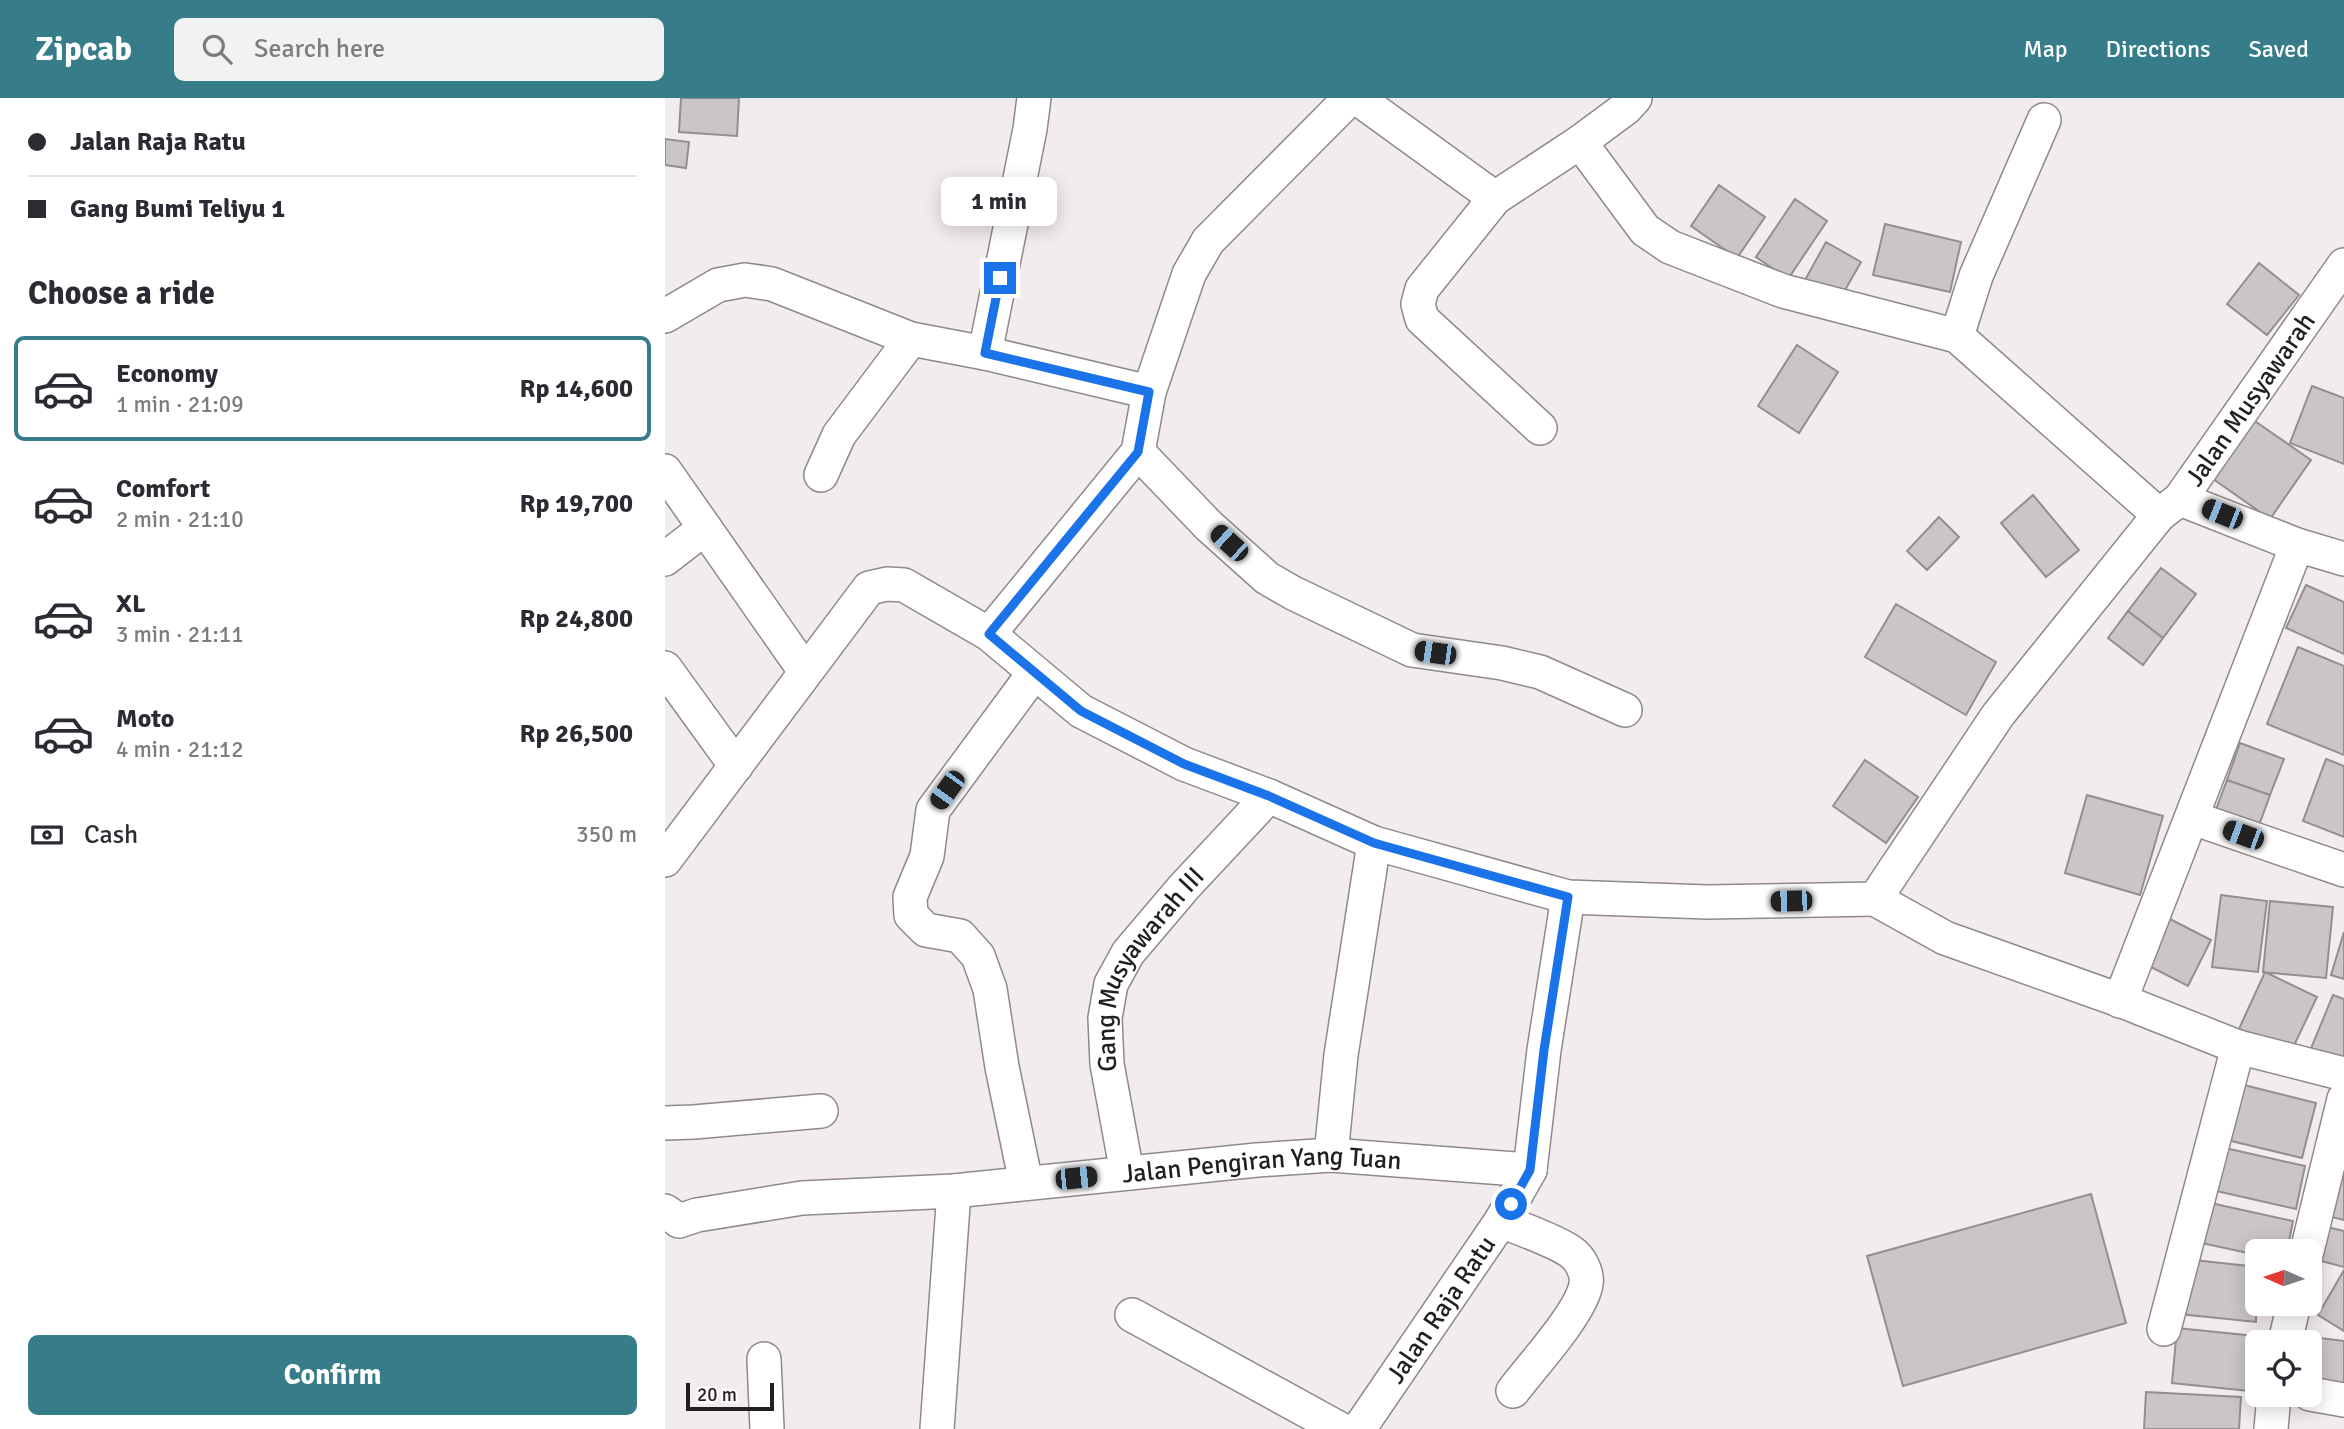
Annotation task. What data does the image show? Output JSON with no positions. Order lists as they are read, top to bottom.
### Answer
{
  "streets": {
    "street": [
      "Jalan Musyawarah",
      "Gang Musyawarah III",
      "Jalan Pengiran Yang Tuan",
      "Jalan Raja Ratu"
    ]
  },
  "crossings": [
    ["Gang Musyawarah III", "Jalan Pengiran Yang Tuan"],
    ["Jalan Pengiran Yang Tuan", "Jalan Raja Ratu"]
  ],
  "scale_bar": "20 m",
  "north": "left",
  "page": {
    "header": "Zipcab",
    "search": "Search here",
    "nav": ["Map", "Directions", "Saved"],
    "banner": ["Jalan Raja Ratu", "Gang Bumi Teliyu 1"],
    "bubble": "1 min",
    "heading": "Choose a ride",
    "list": [
      {
        "name": "Economy",
        "note": "1 min · 21:09",
        "value": "Rp 14,600"
      },
      {
        "name": "Comfort",
        "note": "2 min · 21:10",
        "value": "Rp 19,700"
      },
      {
        "name": "XL",
        "note": "3 min · 21:11",
        "value": "Rp 24,800"
      },
      {
        "name": "Moto",
        "note": "4 min · 21:12",
        "value": "Rp 26,500"
      }
    ],
    "pay": ["Cash", "350 m"],
    "buttons": "Confirm",
    "scale": "20 m"
  }
}
